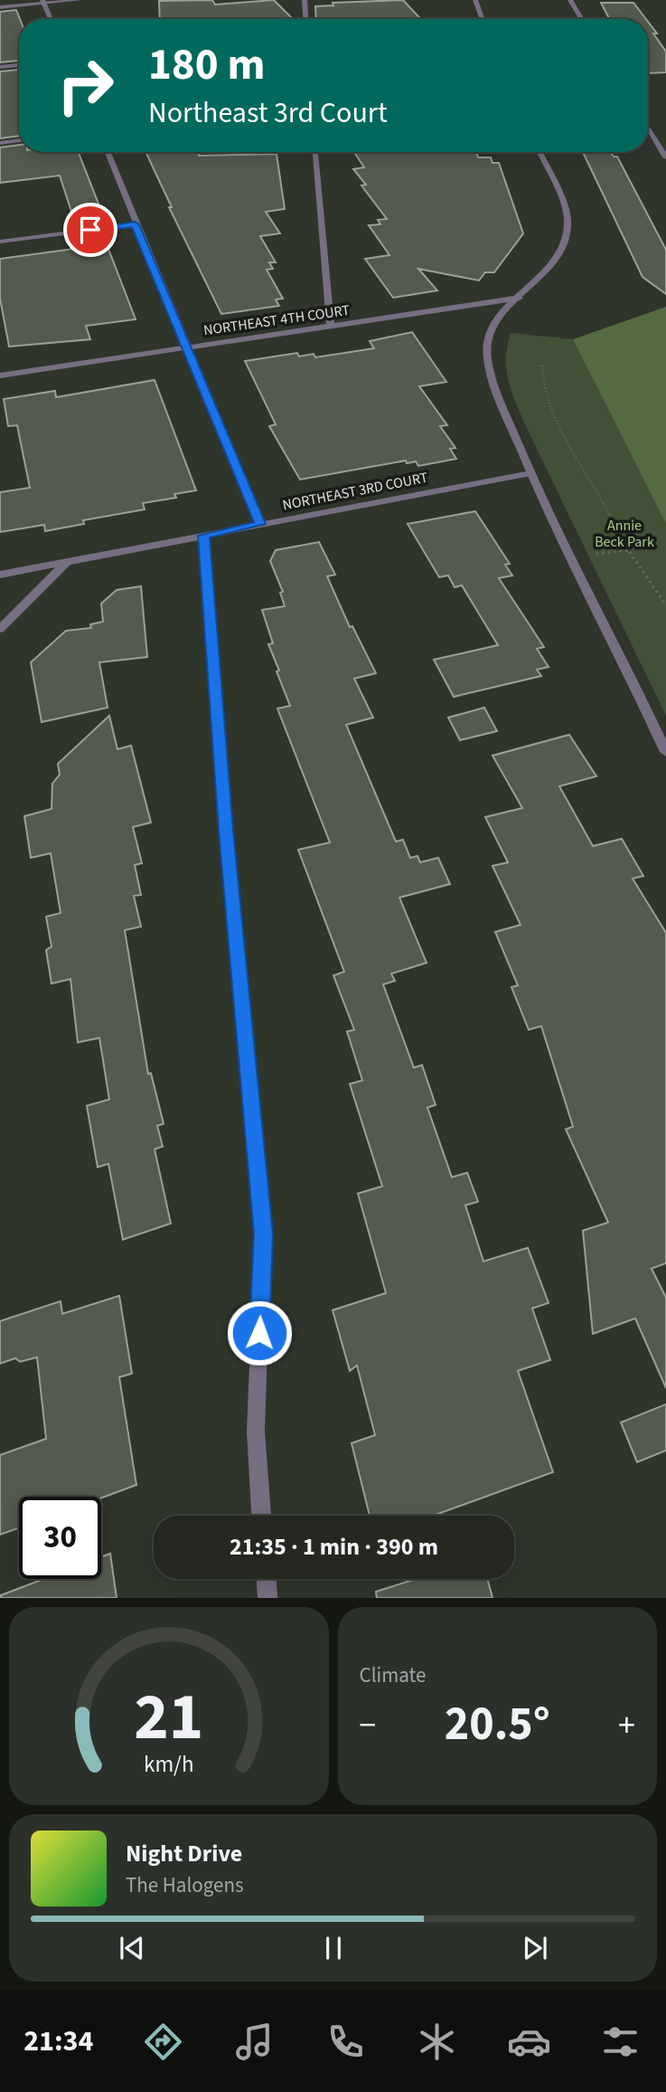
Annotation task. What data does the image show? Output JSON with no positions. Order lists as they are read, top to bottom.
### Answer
{
  "streets": {
    "street": ["NORTHEAST 4TH COURT", "NORTHEAST 3RD COURT"]
  },
  "parks": ["Annie Beck Park"],
  "page": {
    "turn": ["180 m", "Northeast 3rd Court"],
    "limit": "30",
    "trip": "21:35 · 1 min · 390 m",
    "tile": "Climate",
    "heat": ["−", "20.5°", "+"],
    "song": ["Night Drive", "The Halogens"],
    "tabs": "21:34",
    "gauge": ["21", "km/h"]
  }
}
